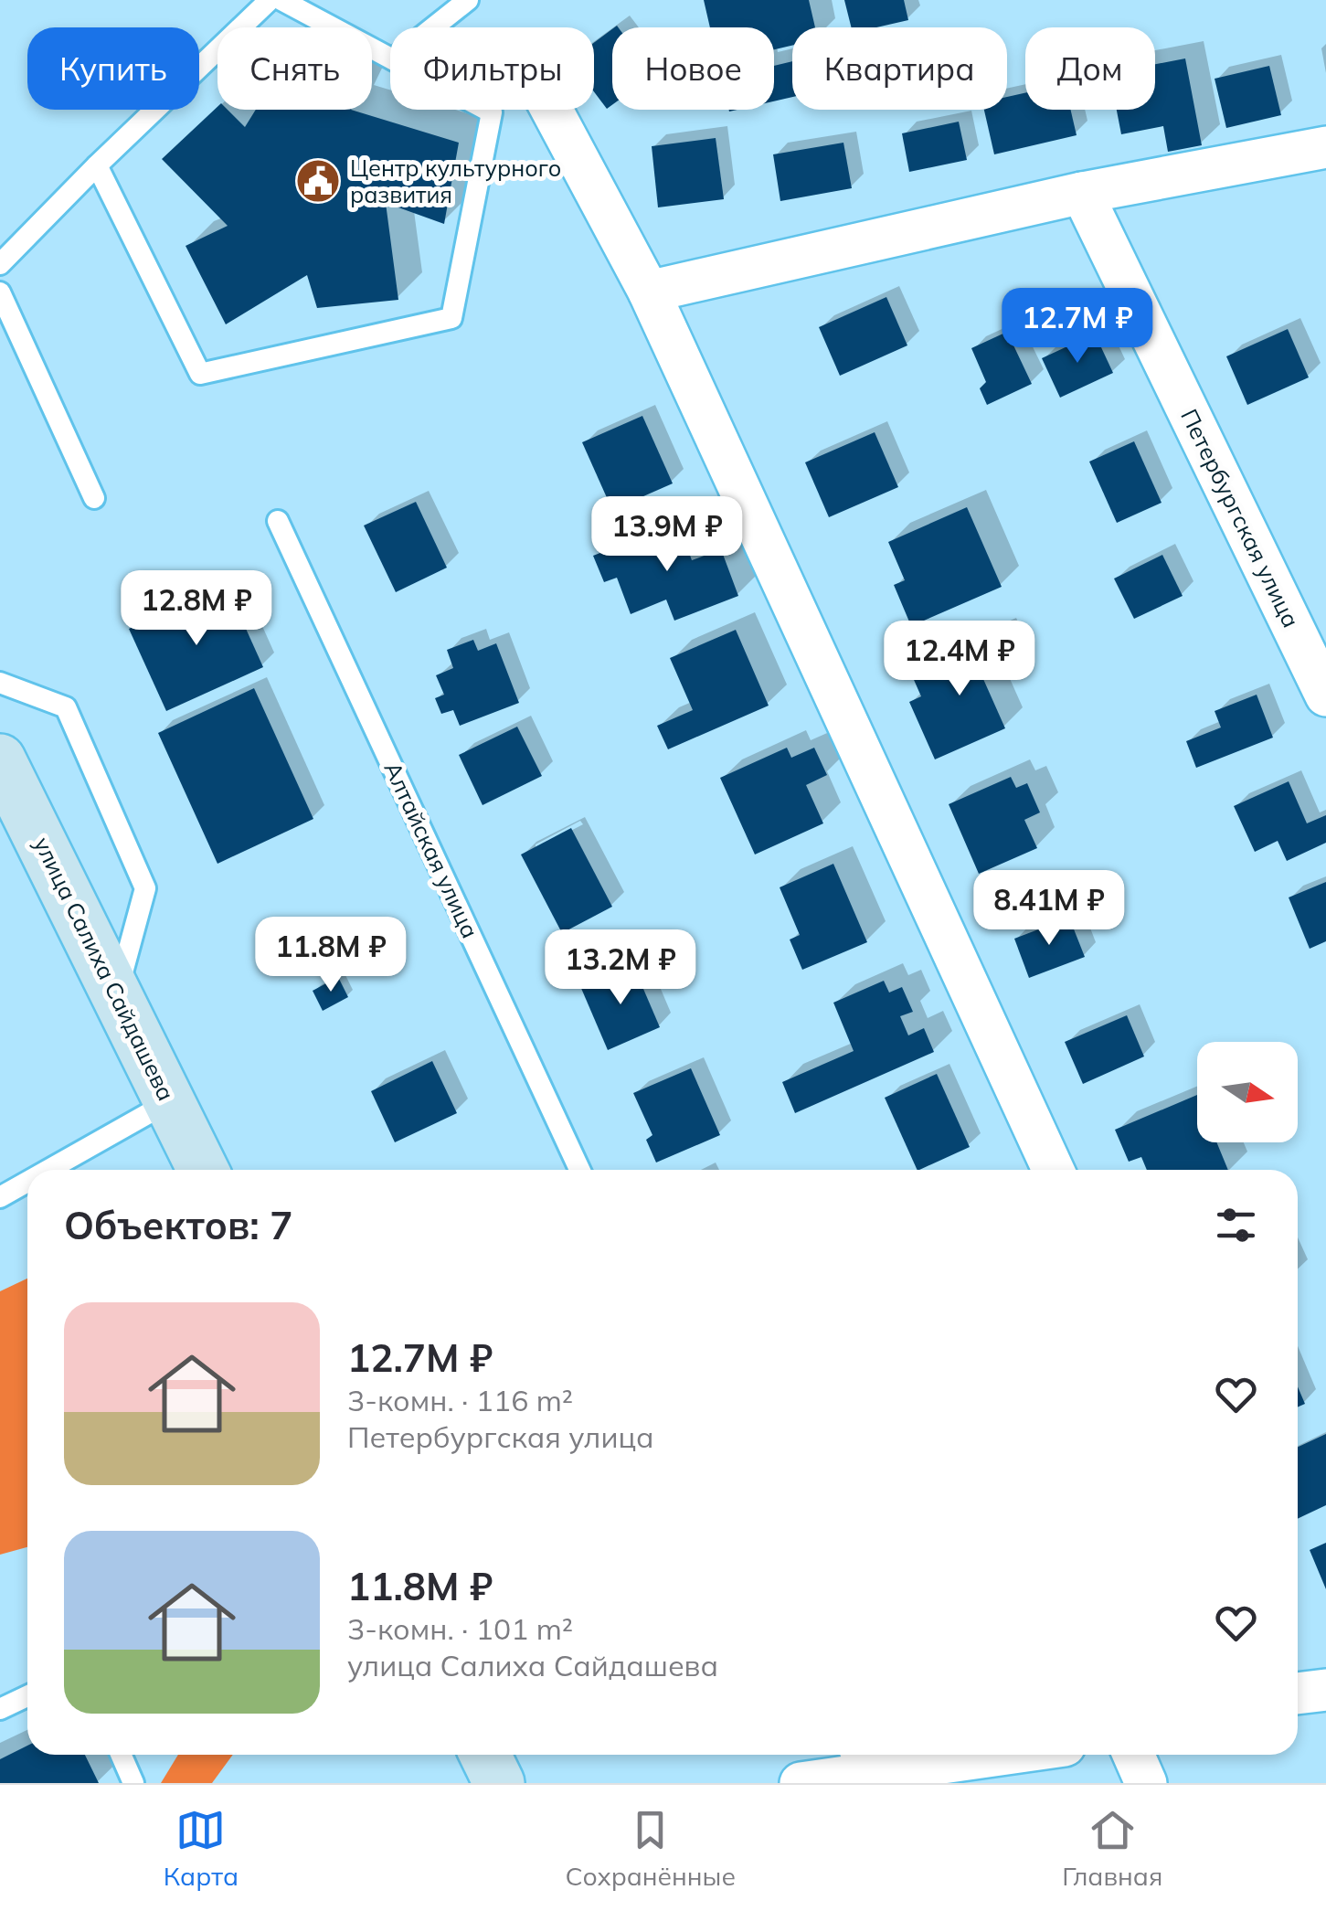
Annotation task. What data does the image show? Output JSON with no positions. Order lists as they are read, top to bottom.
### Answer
{
  "streets": {
    "street": ["Петербургская улица", "улица Салиха Сайдашева"],
    "lane": ["Алтайская улица"]
  },
  "places": {
    "public building": ["Центр культурного развития"]
  },
  "north": "right",
  "page": {
    "chip": [
      "Купить",
      "Снять",
      "Фильтры",
      "Новое",
      "Квартира",
      "Дом"
    ],
    "price": [
      "12.7M ₽",
      "13.9M ₽",
      "12.8M ₽",
      "12.4M ₽",
      "8.41M ₽",
      "11.8M ₽",
      "13.2M ₽"
    ],
    "heading": "Объектов: 7",
    "list": [
      {
        "name": "12.7M ₽",
        "note": "3-комн. · 116 m² · Петербургская улица"
      },
      {
        "name": "11.8M ₽",
        "note": "3-комн. · 101 m² · улица Салиха Сайдашева"
      }
    ],
    "tabs": ["Карта", "Сохранённые", "Главная"]
  }
}
